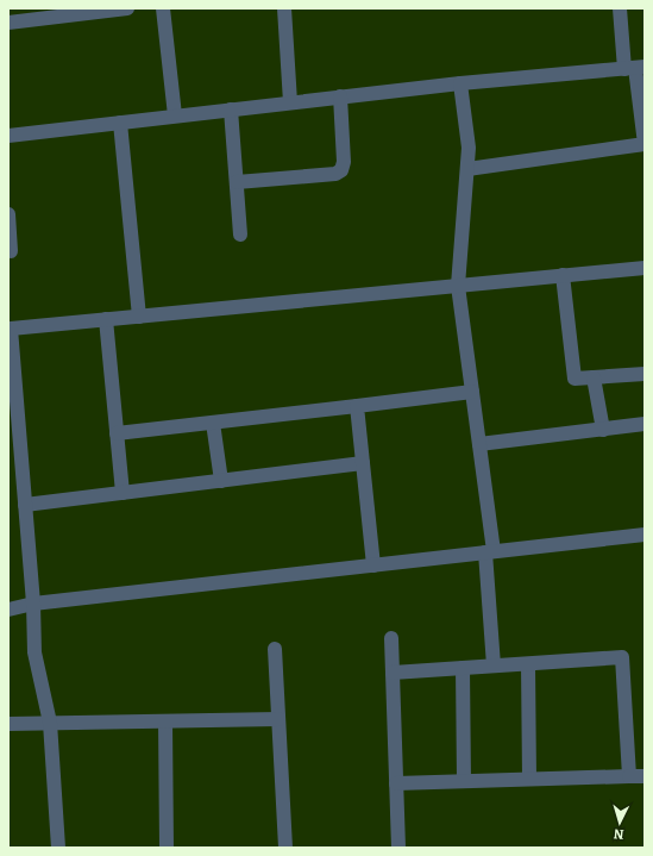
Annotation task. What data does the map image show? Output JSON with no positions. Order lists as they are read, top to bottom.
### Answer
{
  "north": "bottom"
}
